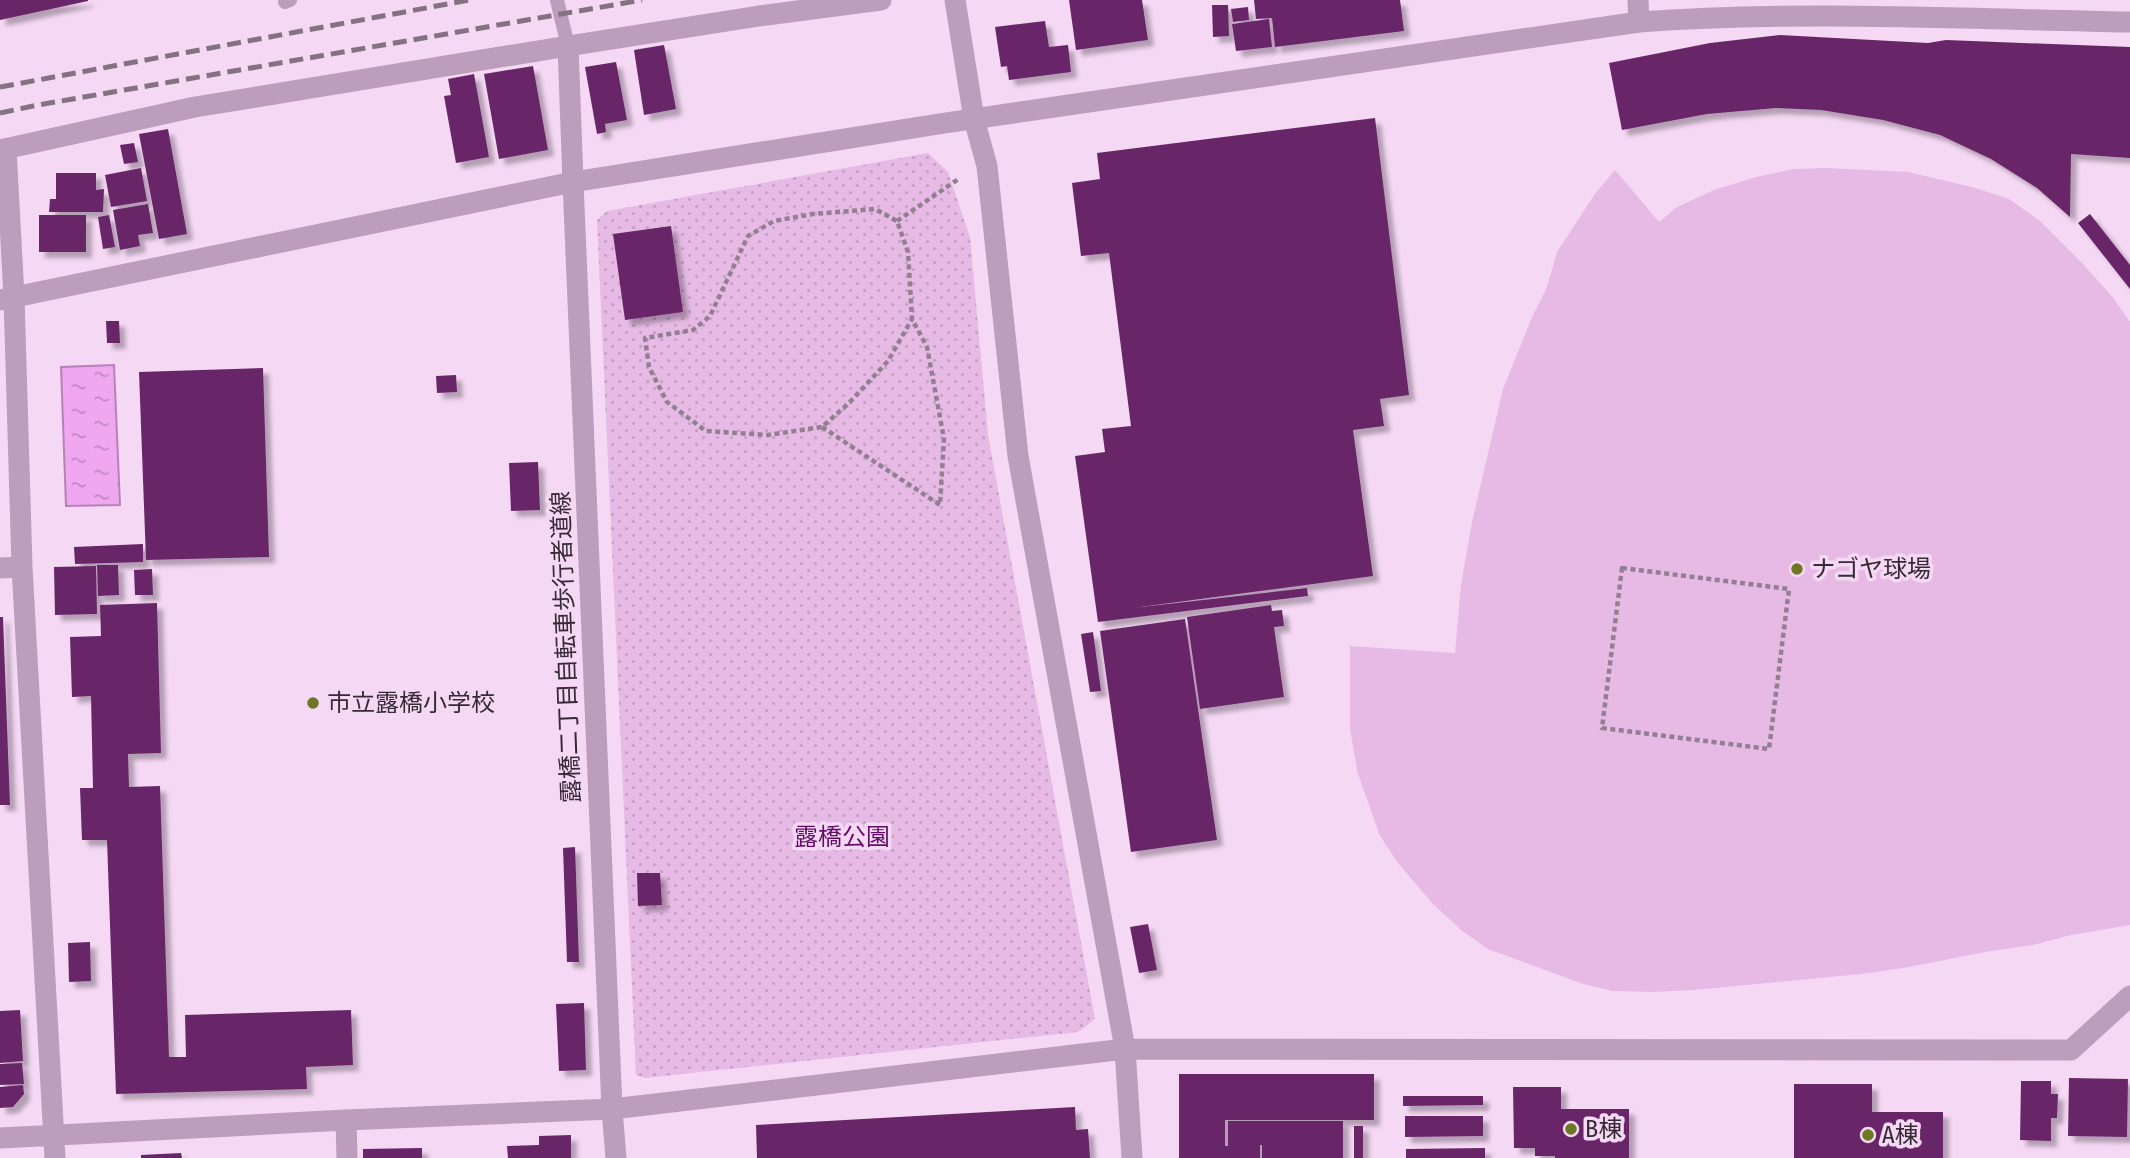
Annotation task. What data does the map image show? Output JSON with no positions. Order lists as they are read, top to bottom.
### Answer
{
  "streets": {
    "street": ["露橋二丁目自転車歩行者道線"]
  },
  "parks": ["露橋公園"],
  "places": [
    "ナゴヤ球場",
    "市立露橋小学校",
    "B棟",
    "A棟"
  ]
}
